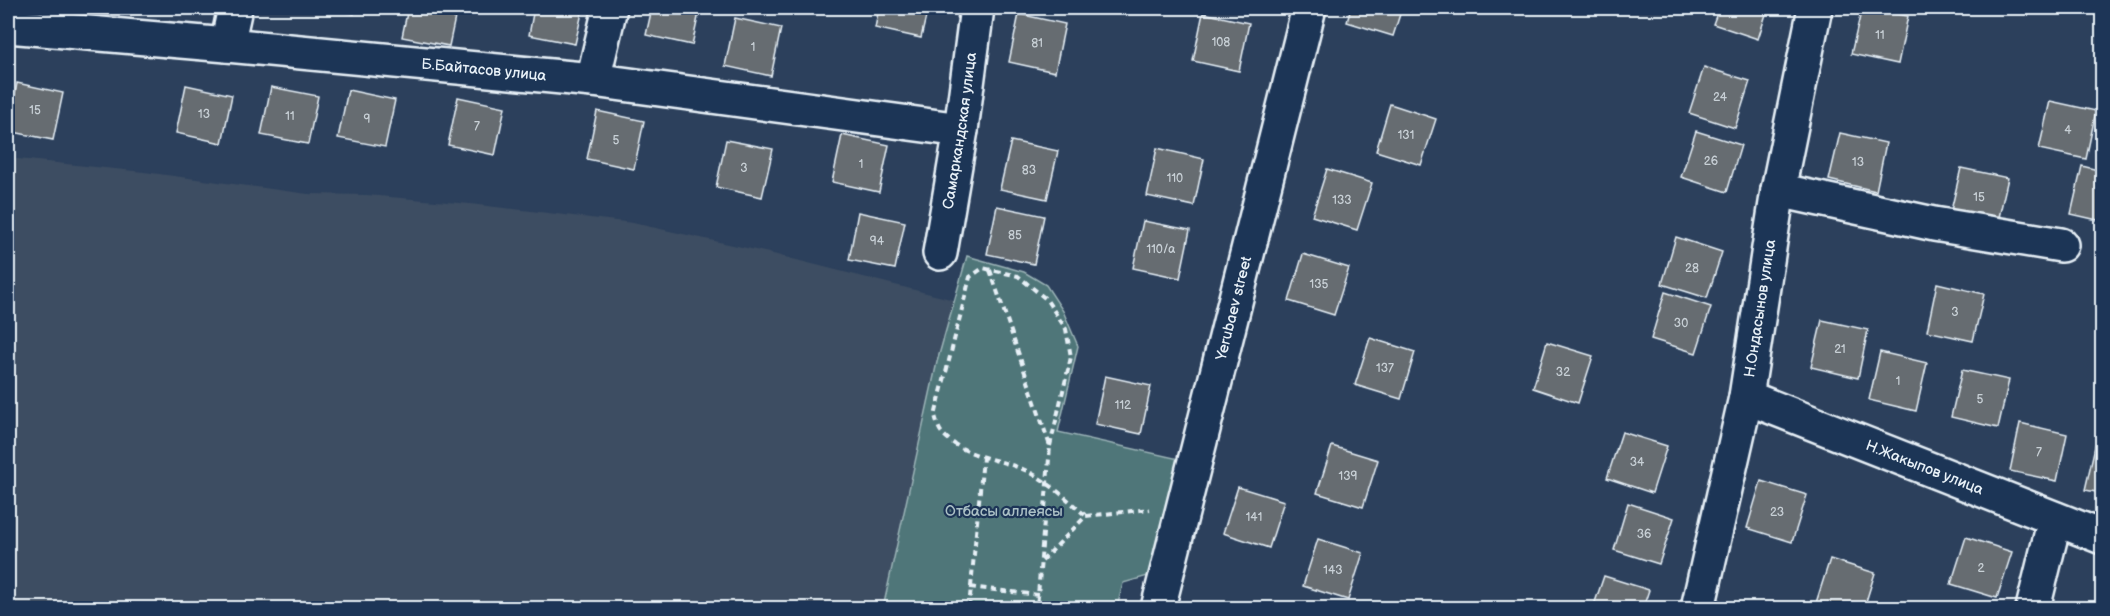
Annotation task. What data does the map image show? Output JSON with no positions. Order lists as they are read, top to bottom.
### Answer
{
  "streets": {
    "street": [
      "Б.Байтасов улица",
      "Самаркандская улица",
      "Yerubaev street",
      "Н.Ондасынов улица",
      "Н.Жакыпов улица"
    ]
  },
  "crossings": [
    ["Б.Байтасов улица", "Самаркандская улица"],
    ["Н.Ондасынов улица", "Н.Жакыпов улица"]
  ],
  "parks": ["Отбасы аллеясы"],
  "house_numbers": [
    "11",
    "108",
    "81",
    "1",
    "24",
    "15",
    "13",
    "11",
    "9",
    "7",
    "4",
    "131",
    "5",
    "26",
    "13",
    "1",
    "3",
    "83",
    "110",
    "15",
    "133",
    "85",
    "94",
    "110/а",
    "28",
    "135",
    "3",
    "30",
    "21",
    "137",
    "32",
    "1",
    "5",
    "112",
    "7",
    "34",
    "139",
    "23",
    "141",
    "36",
    "2",
    "143"
  ]
}
